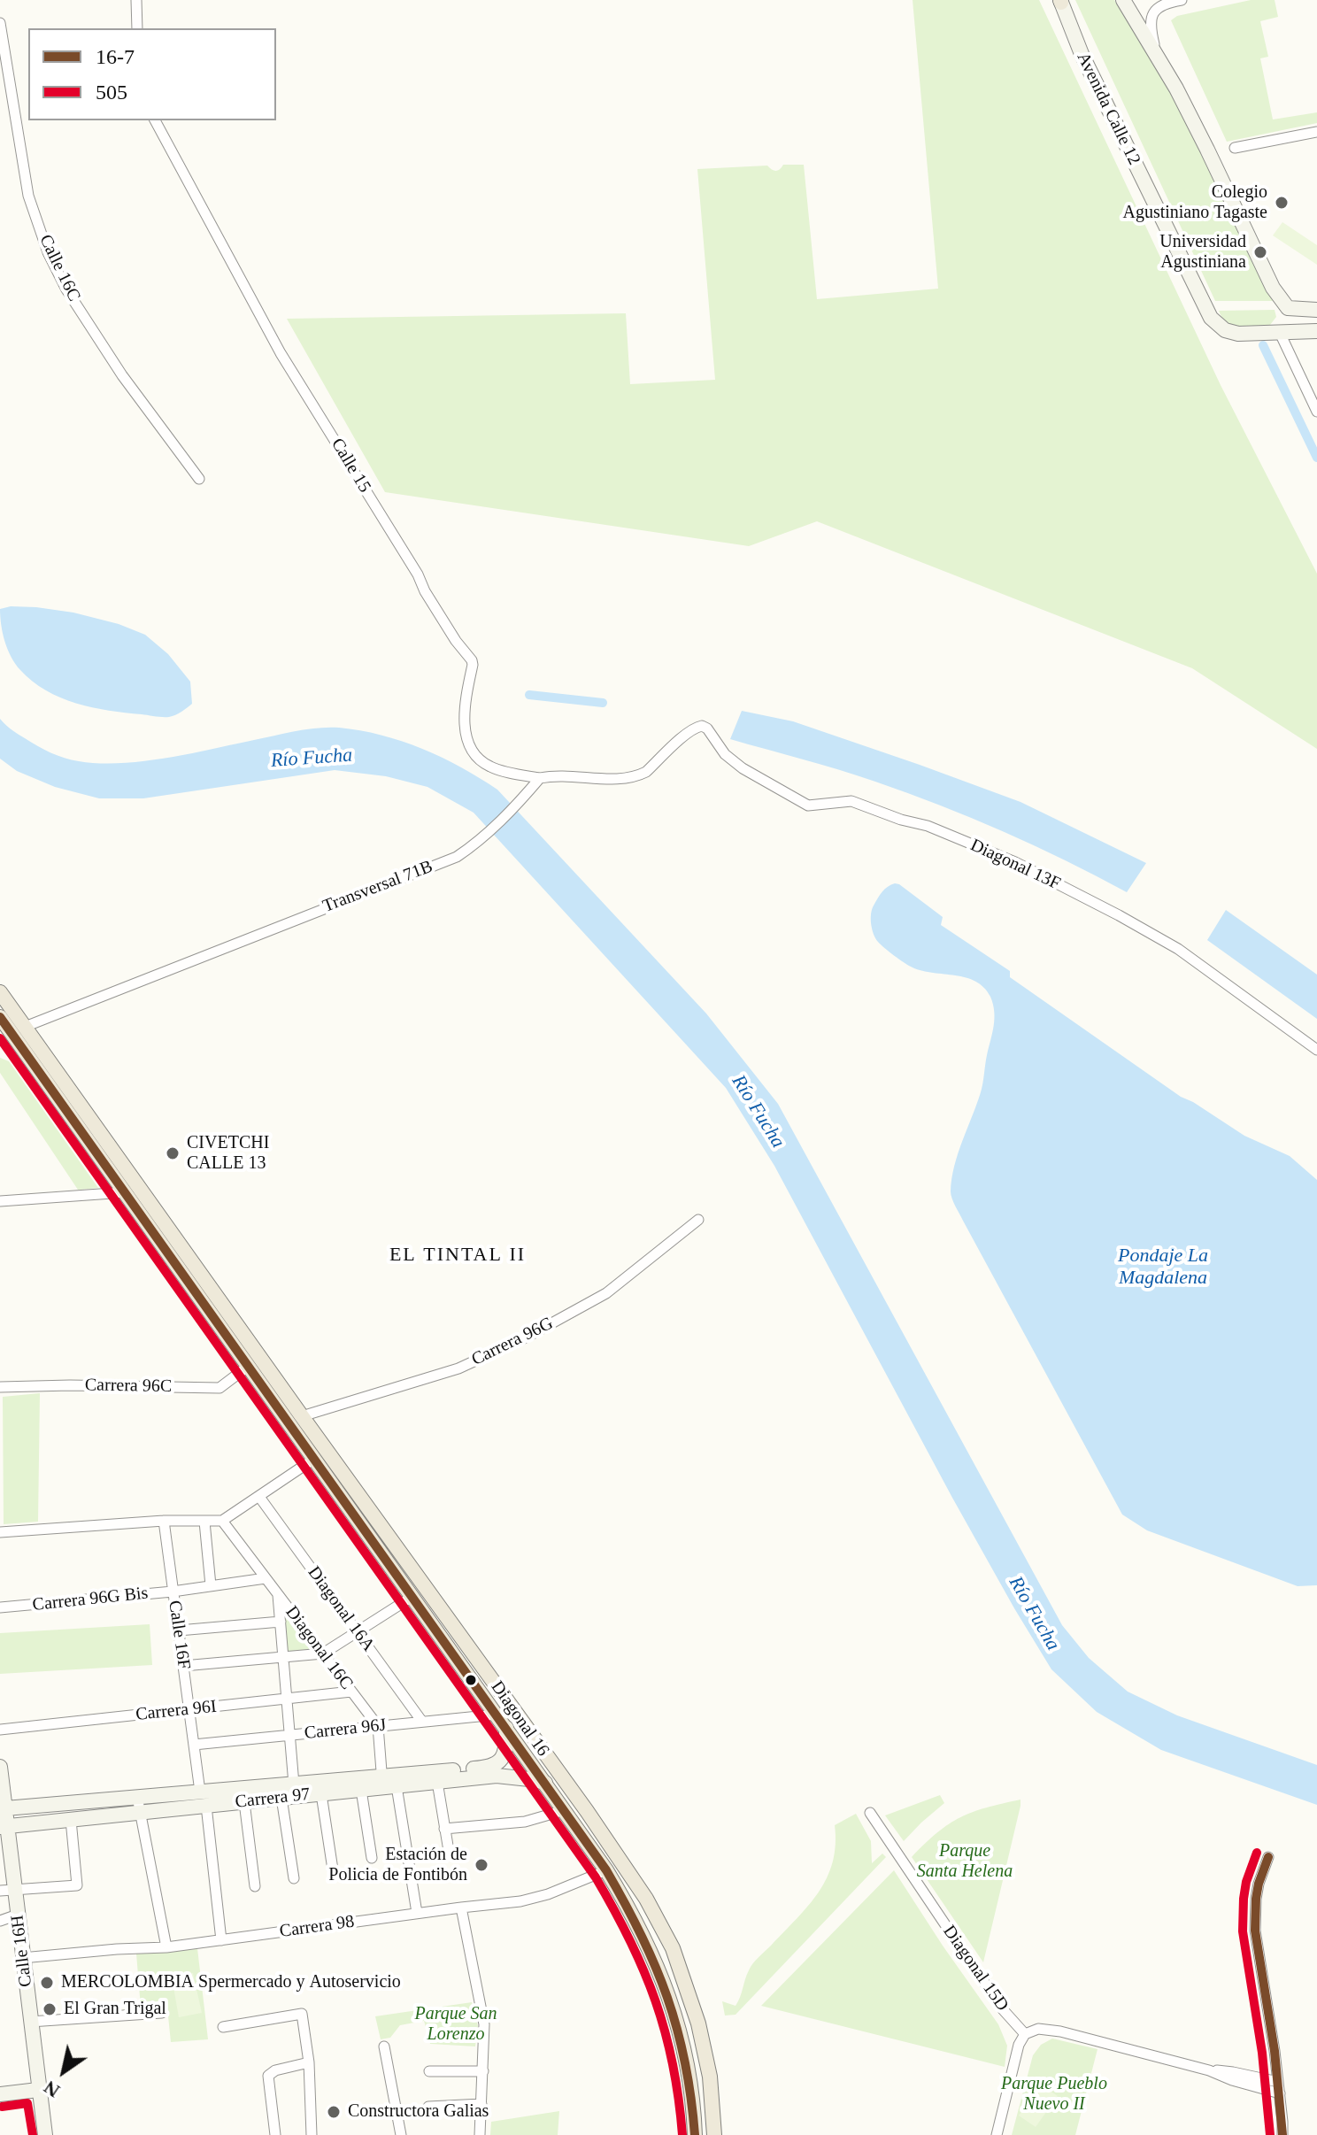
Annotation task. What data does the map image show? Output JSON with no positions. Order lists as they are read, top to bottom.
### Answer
{
  "streets": {
    "main road": ["Diagonal 16"],
    "street": [
      "Avenida Calle 12",
      "Calle 16C",
      "Calle 15",
      "Diagonal 13F",
      "Transversal 71B",
      "Carrera 96G",
      "Carrera 96C",
      "Carrera 96G Bis",
      "Diagonal 16A",
      "Calle 16F",
      "Diagonal 16C",
      "Carrera 96I",
      "Carrera 96J",
      "Carrera 97",
      "Carrera 98",
      "Calle 16H",
      "Diagonal 15D"
    ]
  },
  "crossings": [
    ["Calle 15", "Diagonal 13F"],
    ["Calle 15", "Transversal 71B"],
    ["Diagonal 13F", "Transversal 71B"],
    ["Transversal 71B", "Diagonal 16"],
    ["Carrera 96G", "Diagonal 16"],
    ["Carrera 96C", "Diagonal 16"],
    ["Carrera 96G Bis", "Calle 16F"],
    ["Carrera 96G Bis", "Diagonal 16C"],
    ["Diagonal 16A", "Carrera 96J"],
    ["Calle 16F", "Carrera 96I"],
    ["Calle 16F", "Carrera 96J"],
    ["Calle 16F", "Carrera 97"],
    ["Calle 16F", "Carrera 98"],
    ["Diagonal 16C", "Carrera 96I"],
    ["Diagonal 16C", "Carrera 96J"],
    ["Diagonal 16", "Carrera 96J"],
    ["Diagonal 16", "Carrera 97"],
    ["Diagonal 16", "Carrera 98"],
    ["Carrera 97", "Calle 16H"],
    ["Carrera 98", "Calle 16H"]
  ],
  "districts": ["EL TINTAL II"],
  "water": ["Río Fucha", "Pondaje La Magdalena"],
  "parks": ["Parque Santa Helena", "Parque San Lorenzo", "Parque Pueblo Nuevo II"],
  "places": [
    "Colegio Agustiniano Tagaste",
    "Universidad Agustiniana",
    "CIVETCHI CALLE 13",
    "Estación de Policia de Fontibón",
    "MERCOLOMBIA Spermercado y Autoservicio",
    "El Gran Trigal",
    "Constructora Galias"
  ],
  "lines": ["transit line 16-7", "transit line 505"],
  "legend": ["16-7", "505"],
  "north": "bottom left"
}
